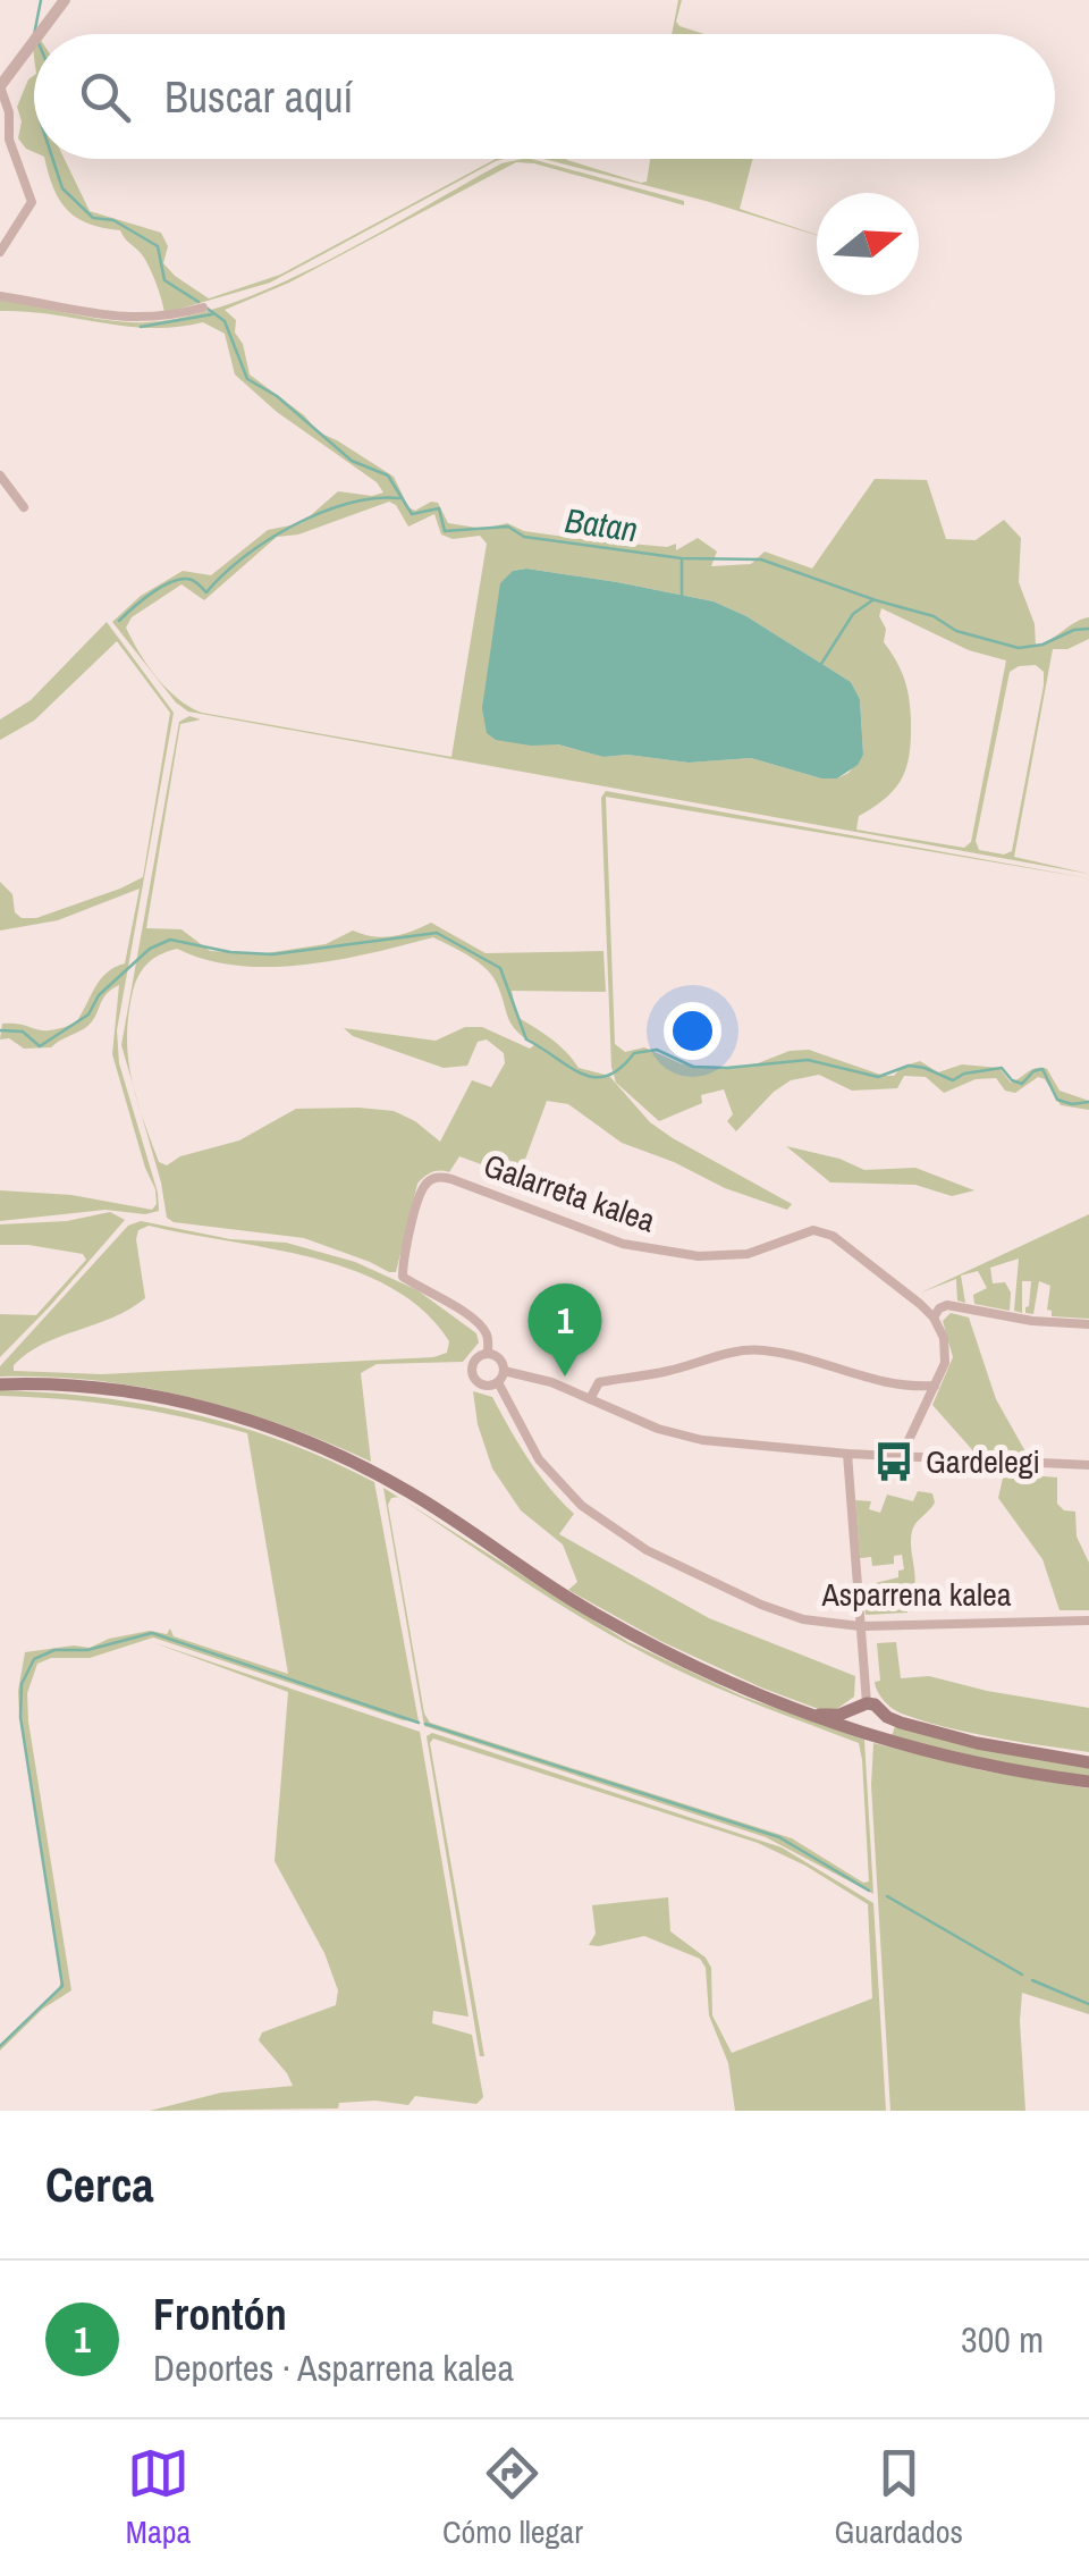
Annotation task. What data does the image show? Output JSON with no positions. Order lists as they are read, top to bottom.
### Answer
{
  "streets": {
    "street": ["Galarreta kalea", "Asparrena kalea"]
  },
  "crossings": [
    ["Galarreta kalea", "Asparrena kalea"]
  ],
  "water": ["Batan"],
  "places": {
    "bus stop": ["Gardelegi"]
  },
  "north": "right",
  "page": {
    "search": "Buscar aquí",
    "pins": "1",
    "heading": "Cerca",
    "list": [
      {
        "mark": "1",
        "name": "Frontón",
        "note": "Deportes · Asparrena kalea",
        "value": "300 m"
      }
    ],
    "nav": ["Mapa", "Cómo llegar", "Guardados"]
  }
}
